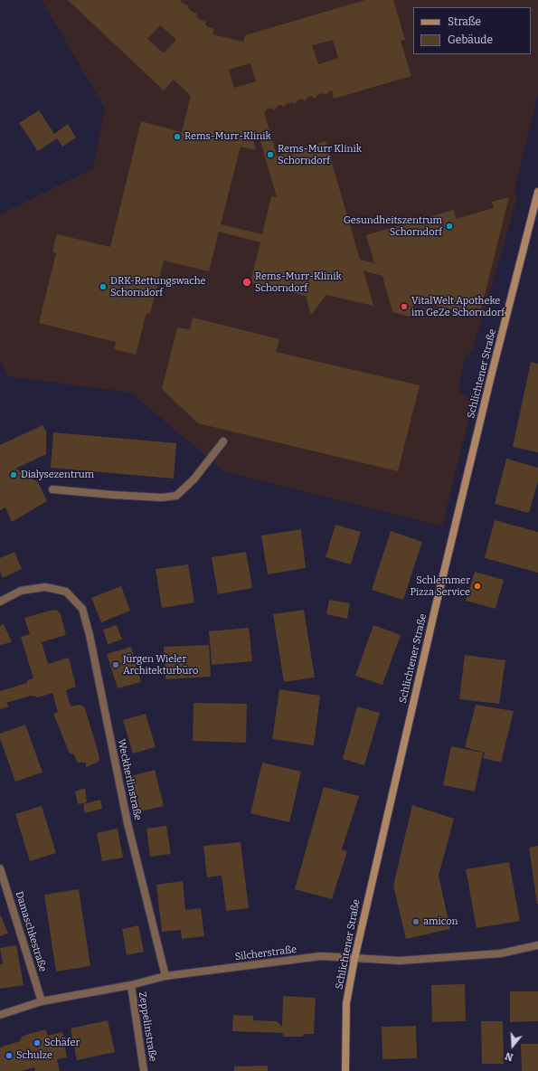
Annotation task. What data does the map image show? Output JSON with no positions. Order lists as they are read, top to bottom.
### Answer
{
  "streets": {
    "main road": ["Schlichtener Straße"],
    "street": [
      "Weckherlinstraße",
      "Damaschkestraße",
      "Silcherstraße",
      "Zeppelinstraße"
    ]
  },
  "crossings": [
    ["Schlichtener Straße", "Silcherstraße"],
    ["Weckherlinstraße", "Silcherstraße"],
    ["Damaschkestraße", "Silcherstraße"],
    ["Silcherstraße", "Zeppelinstraße"]
  ],
  "places": [
    "Rems-Murr-Klinik",
    "Rems-Murr Klinik Schorndorf",
    "Gesundheitszentrum Schorndorf",
    "Rems-Murr-Klinik Schorndorf",
    "DRK-Rettungswache Schorndorf",
    "VitalWelt Apotheke im GeZe Schorndorf",
    "Dialysezentrum",
    "Schlemmer Pizza Service",
    "Jürgen Wieler Architekturbüro",
    "amicon",
    "Schäfer",
    "Schulze"
  ],
  "legend": ["Straße", "Gebäude"],
  "north": "bottom"
}
